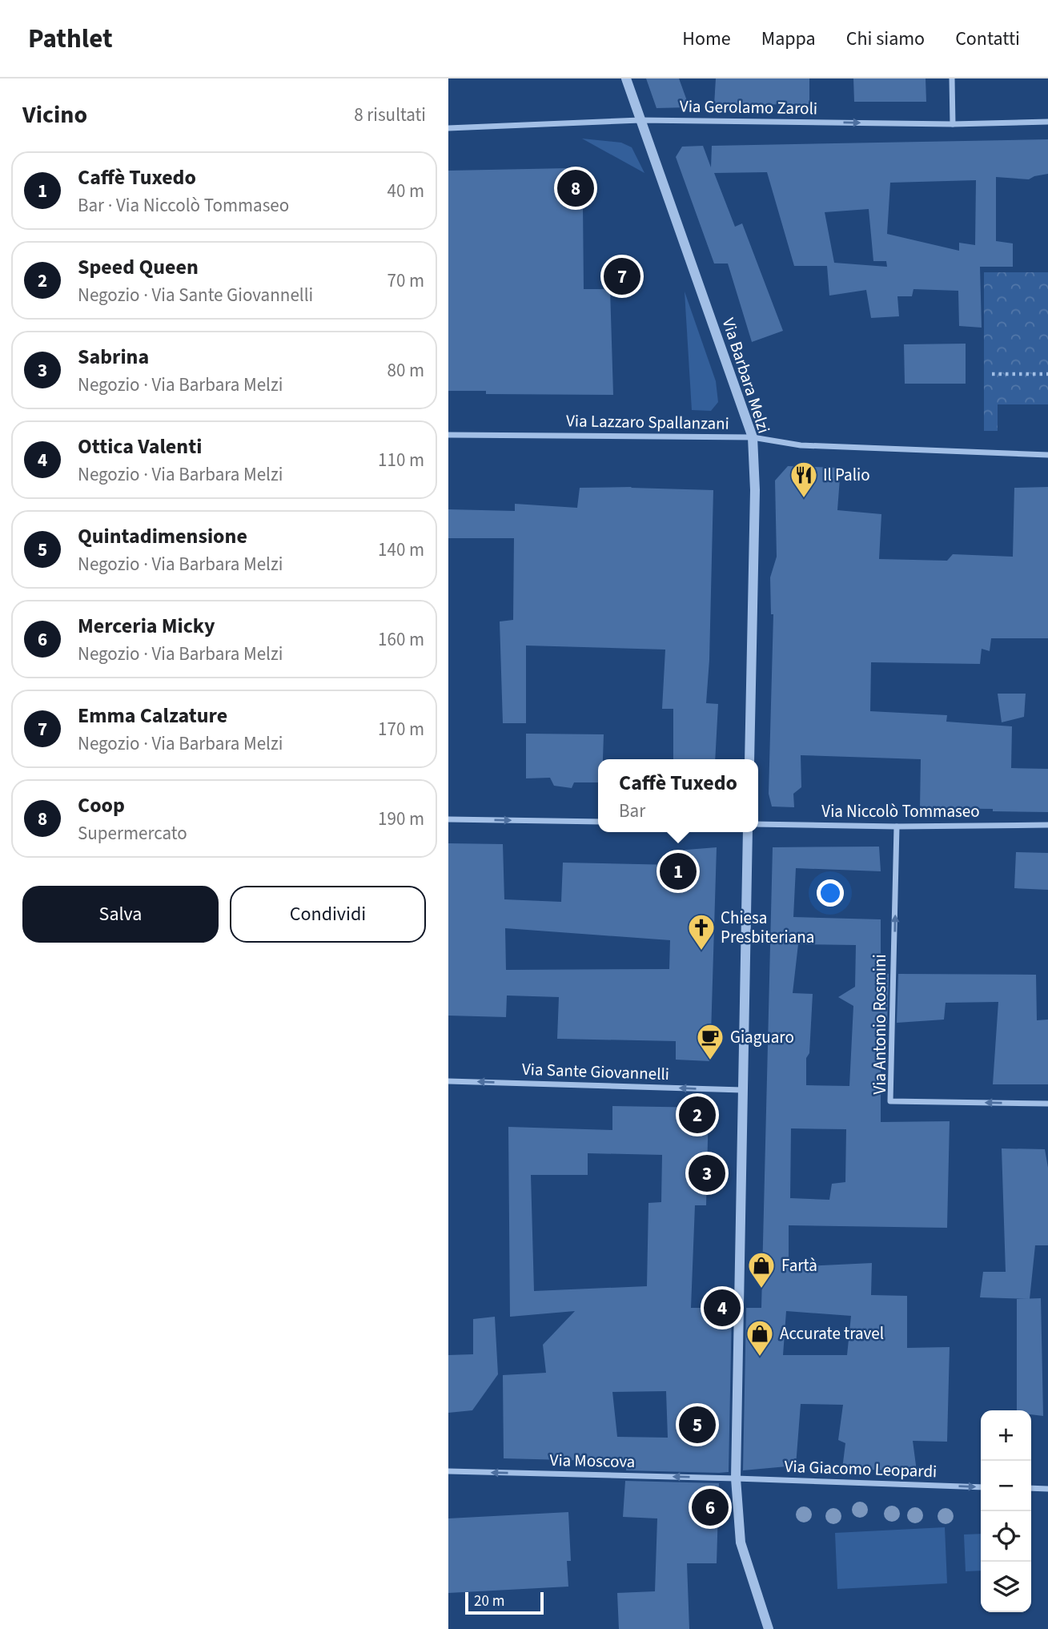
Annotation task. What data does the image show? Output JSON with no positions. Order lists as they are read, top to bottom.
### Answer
{
  "streets": {
    "street": [
      "Via Gerolamo Zaroli",
      "Via Barbara Melzi",
      "Via Lazzaro Spallanzani",
      "Via Niccolò Tommaseo",
      "Via Antonio Rosmini",
      "Via Sante Giovannelli",
      "Via Moscova",
      "Via Giacomo Leopardi"
    ]
  },
  "crossings": [
    ["Via Gerolamo Zaroli", "Via Barbara Melzi"],
    ["Via Barbara Melzi", "Via Lazzaro Spallanzani"],
    ["Via Niccolò Tommaseo", "Via Antonio Rosmini"],
    ["Via Moscova", "Via Giacomo Leopardi"]
  ],
  "one_way": [
    "Via Gerolamo Zaroli",
    "Via Sante Giovannelli",
    "Via Moscova",
    "Via Giacomo Leopardi"
  ],
  "places": {
    "restaurant": ["Il Palio"],
    "church": ["Chiesa Presbiteriana"],
    "cafe": ["Giaguaro"],
    "shop": ["Fartà", "Accurate travel"]
  },
  "scale_bar": "20 m",
  "page": {
    "header": "Pathlet",
    "nav": [
      "Home",
      "Mappa",
      "Chi siamo",
      "Contatti"
    ],
    "heading": ["Vicino", "8 risultati"],
    "list": [
      {
        "mark": "1",
        "name": "Caffè Tuxedo",
        "note": "Bar · Via Niccolò Tommaseo",
        "value": "40 m"
      },
      {
        "mark": "2",
        "name": "Speed Queen",
        "note": "Negozio · Via Sante Giovannelli",
        "value": "70 m"
      },
      {
        "mark": "3",
        "name": "Sabrina",
        "note": "Negozio · Via Barbara Melzi",
        "value": "80 m"
      },
      {
        "mark": "4",
        "name": "Ottica Valenti",
        "note": "Negozio · Via Barbara Melzi",
        "value": "110 m"
      },
      {
        "mark": "5",
        "name": "Quintadimensione",
        "note": "Negozio · Via Barbara Melzi",
        "value": "140 m"
      },
      {
        "mark": "6",
        "name": "Merceria Micky",
        "note": "Negozio · Via Barbara Melzi",
        "value": "160 m"
      },
      {
        "mark": "7",
        "name": "Emma Calzature",
        "note": "Negozio · Via Barbara Melzi",
        "value": "170 m"
      },
      {
        "mark": "8",
        "name": "Coop",
        "note": "Supermercato",
        "value": "190 m"
      }
    ],
    "pins": [
      "8",
      "7",
      "1",
      "2",
      "3",
      "4",
      "5",
      "6"
    ],
    "popup": ["Caffè Tuxedo", "Bar"],
    "buttons": ["Salva", "Condividi"],
    "map_buttons": ["+", "−"],
    "scale": "20 m"
  }
}
